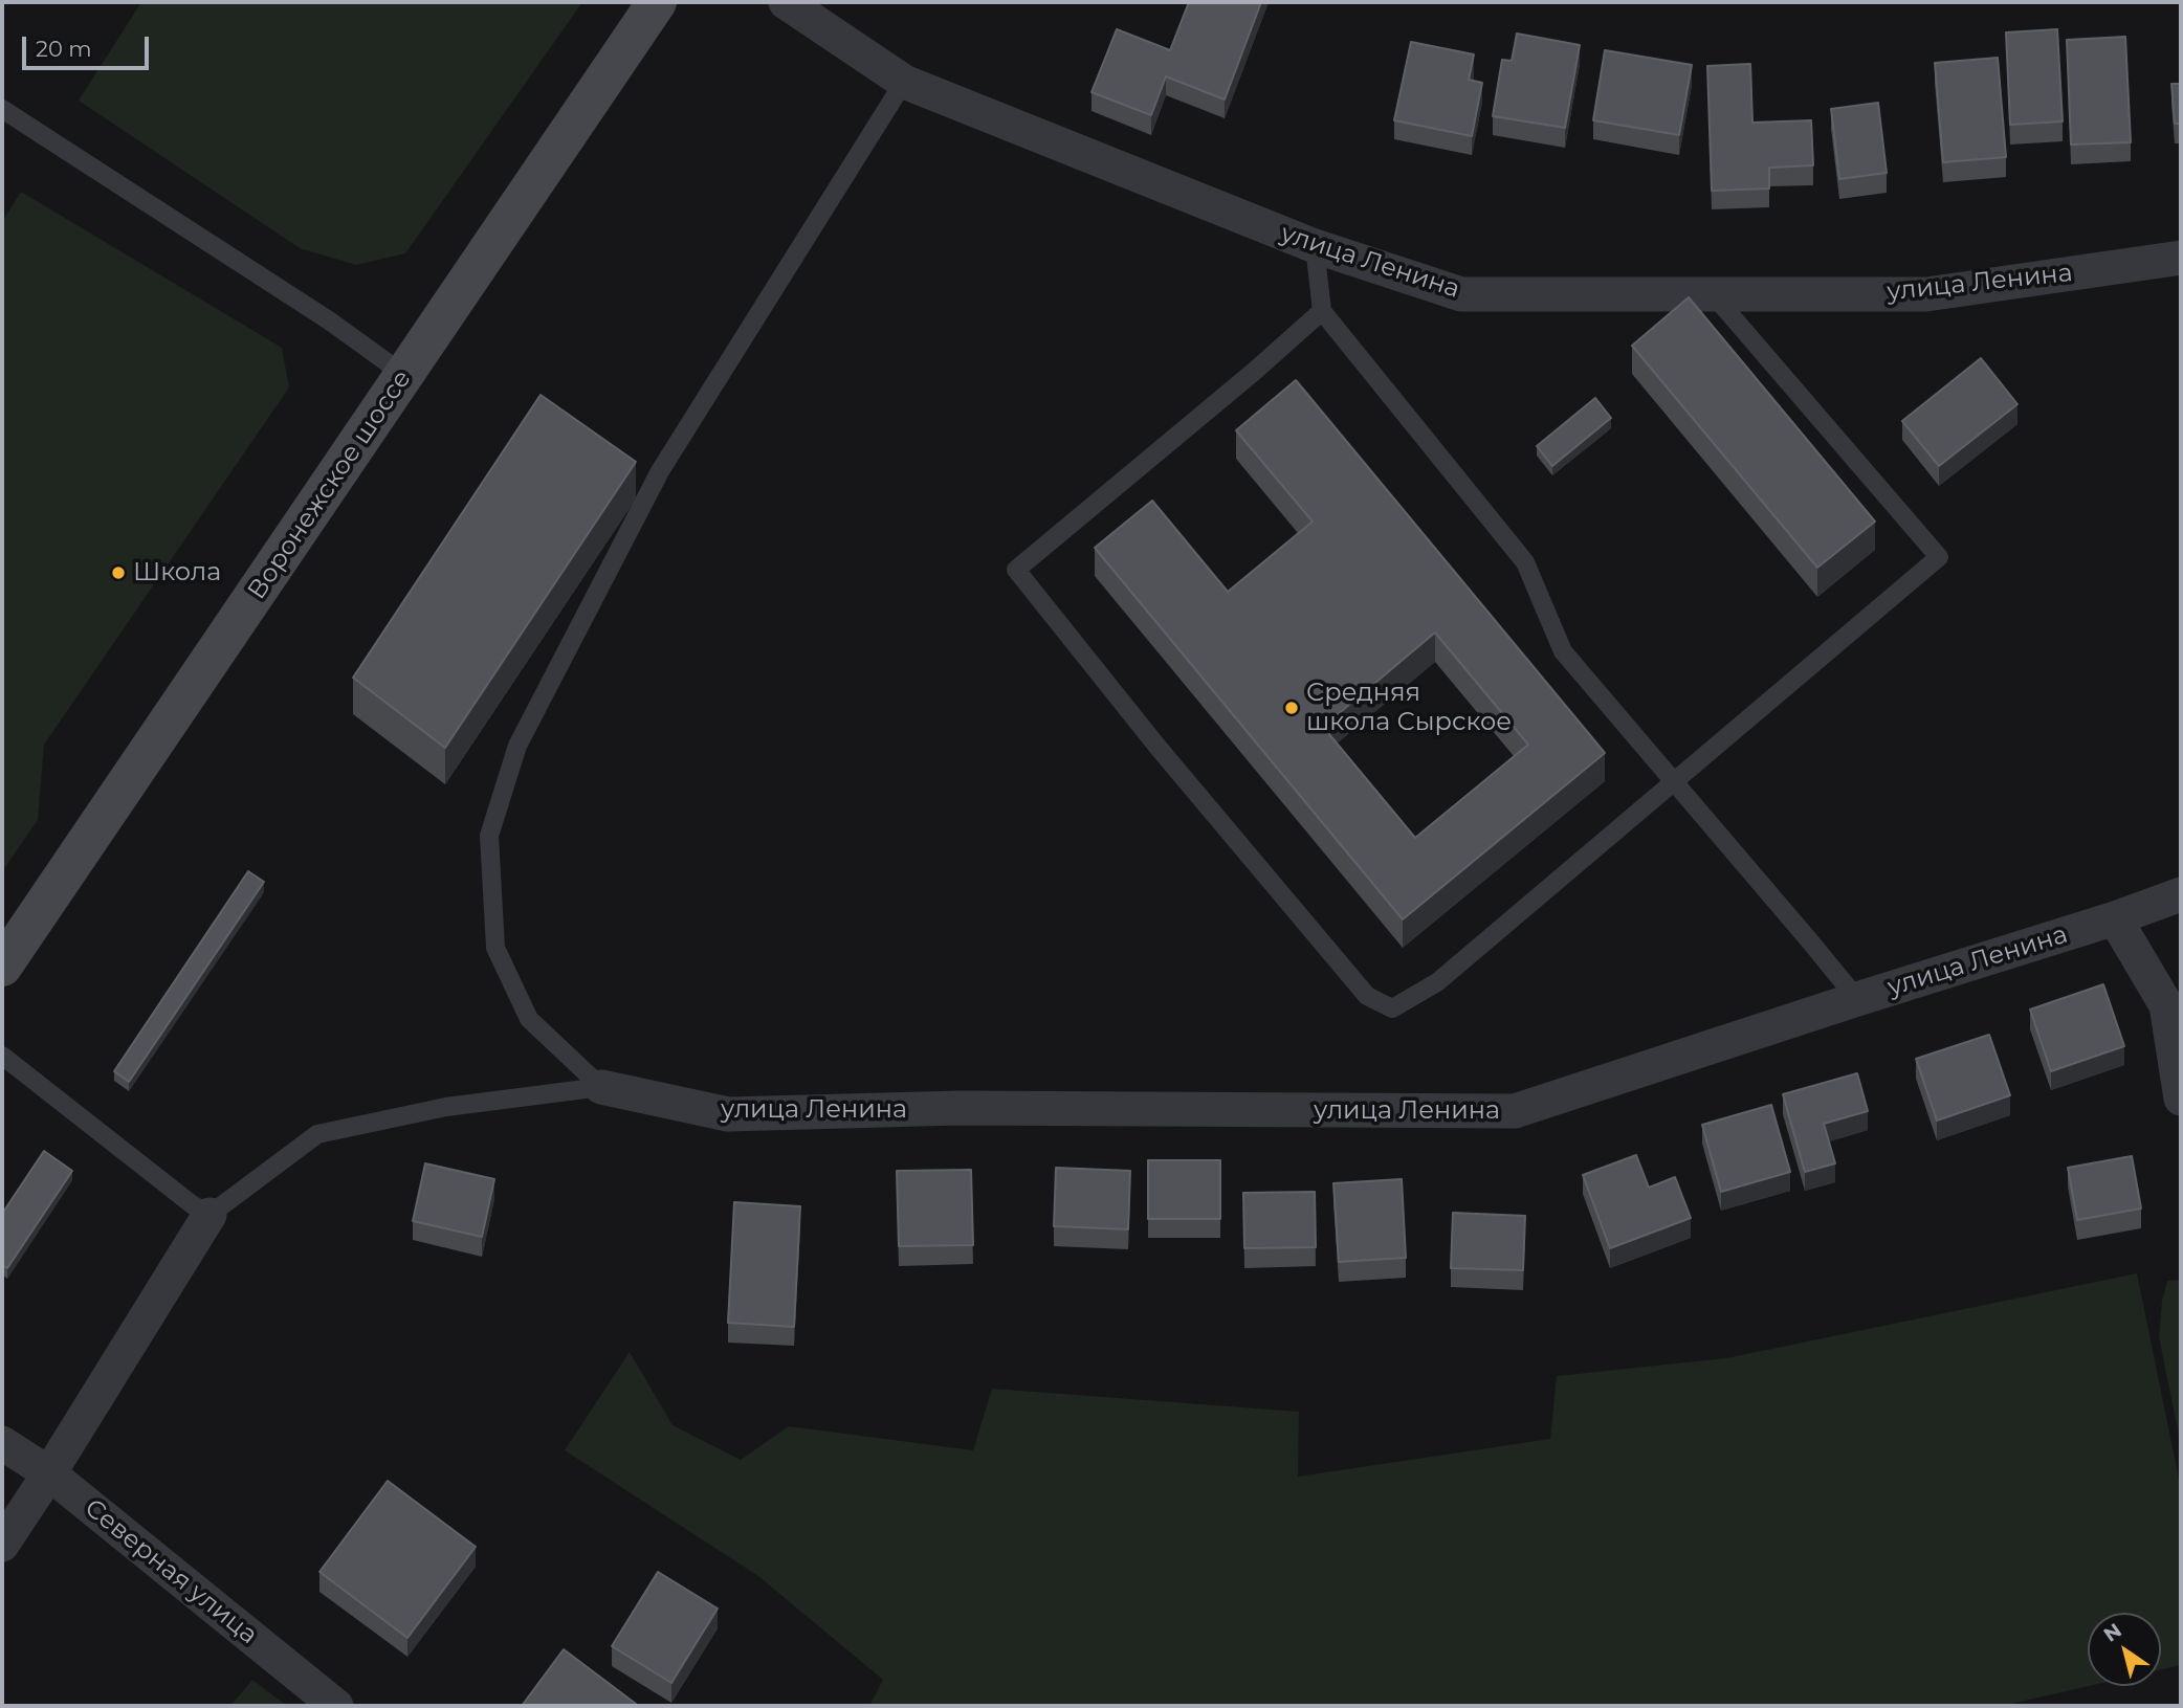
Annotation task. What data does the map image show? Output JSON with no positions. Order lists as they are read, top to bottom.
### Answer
{
  "streets": {
    "main road": ["Воронежское шоссе"],
    "street": ["улица Ленина", "Северная улица"]
  },
  "places": ["Школа", "Средняя школа Сырское"],
  "scale_bar": "20 m",
  "north": "top left"
}
